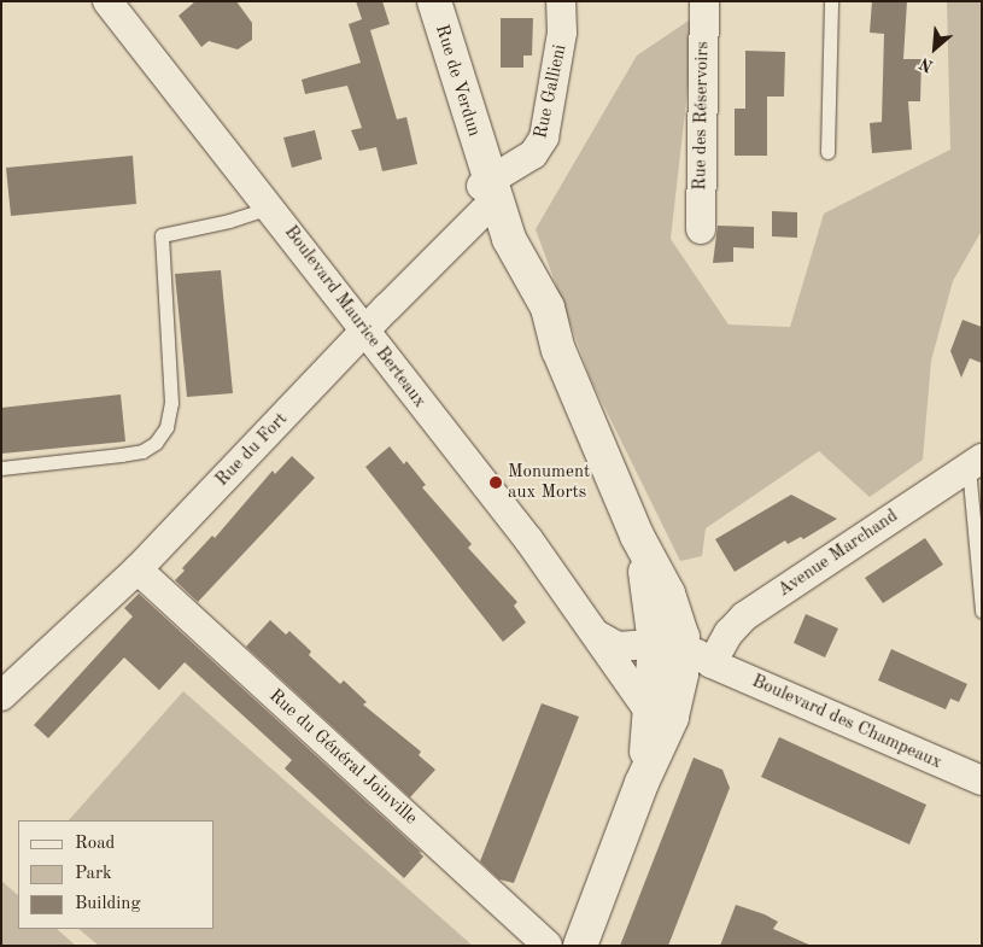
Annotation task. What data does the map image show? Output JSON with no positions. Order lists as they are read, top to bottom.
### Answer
{
  "streets": {
    "main road": ["Rue de Verdun"],
    "street": [
      "Rue Gallieni",
      "Rue des Réservoirs",
      "Boulevard Maurice Berteaux",
      "Rue du Fort",
      "Avenue Marchand",
      "Boulevard des Champeaux",
      "Rue du Général Joinville"
    ]
  },
  "crossings": [
    ["Rue de Verdun", "Rue Gallieni"],
    ["Rue de Verdun", "Rue du Fort"],
    ["Rue de Verdun", "Avenue Marchand"],
    ["Rue de Verdun", "Boulevard des Champeaux"],
    ["Rue Gallieni", "Rue du Fort"],
    ["Boulevard Maurice Berteaux", "Rue du Fort"],
    ["Rue du Fort", "Rue du Général Joinville"],
    ["Avenue Marchand", "Boulevard des Champeaux"]
  ],
  "places": ["Monument aux Morts"],
  "legend": ["Road", "Park", "Building"],
  "north": "bottom left"
}
